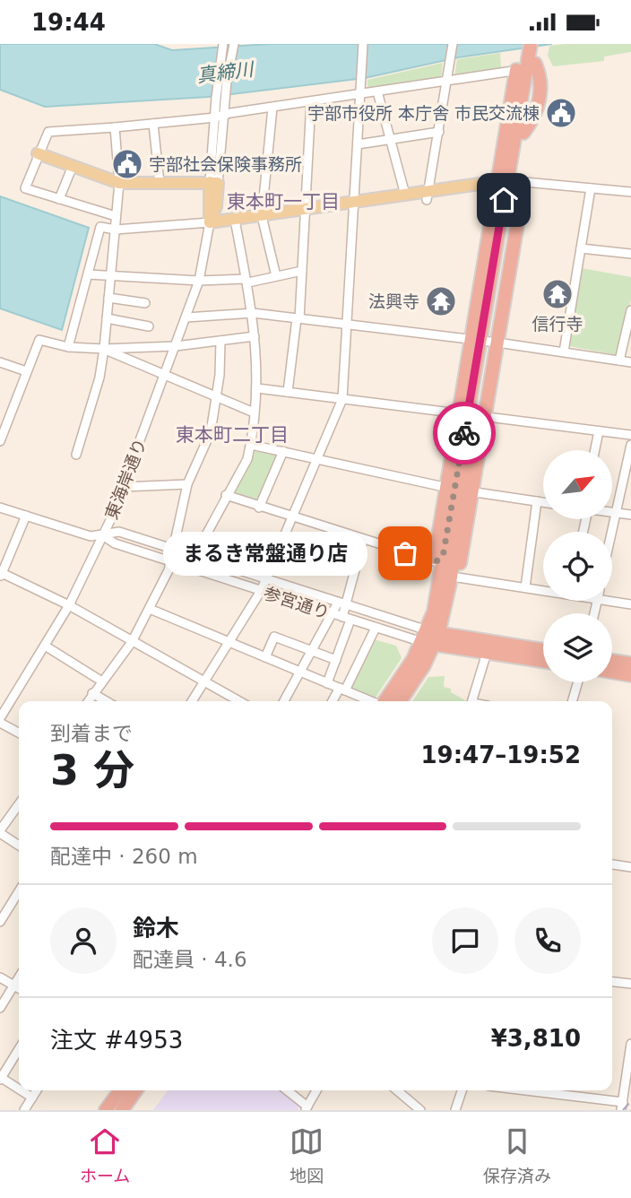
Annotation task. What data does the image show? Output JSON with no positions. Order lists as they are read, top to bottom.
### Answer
{
  "streets": {
    "street": ["東海岸通り", "参宮通り"]
  },
  "crossings": [
    ["東海岸通り", "参宮通り"]
  ],
  "districts": ["東本町一丁目", "東本町二丁目"],
  "water": ["真締川"],
  "places": {
    "public building": ["宇部市役所 本庁舎 市民交流棟", "宇部社会保険事務所"],
    "temple": ["信行寺", "法興寺"],
    "other": ["まるき常盤通り店"]
  },
  "north": "top right",
  "page": {
    "status": "19:44",
    "bubble": "まるき常盤通り店",
    "heading": ["3 分", "到着まで", "19:47–19:52"],
    "panel": [
      "鈴木",
      "配達員 · 4.6",
      "注文 #4953",
      "¥3,810"
    ],
    "bar": "配達中 · 260 m",
    "tabs": ["ホーム", "地図", "保存済み"]
  }
}
